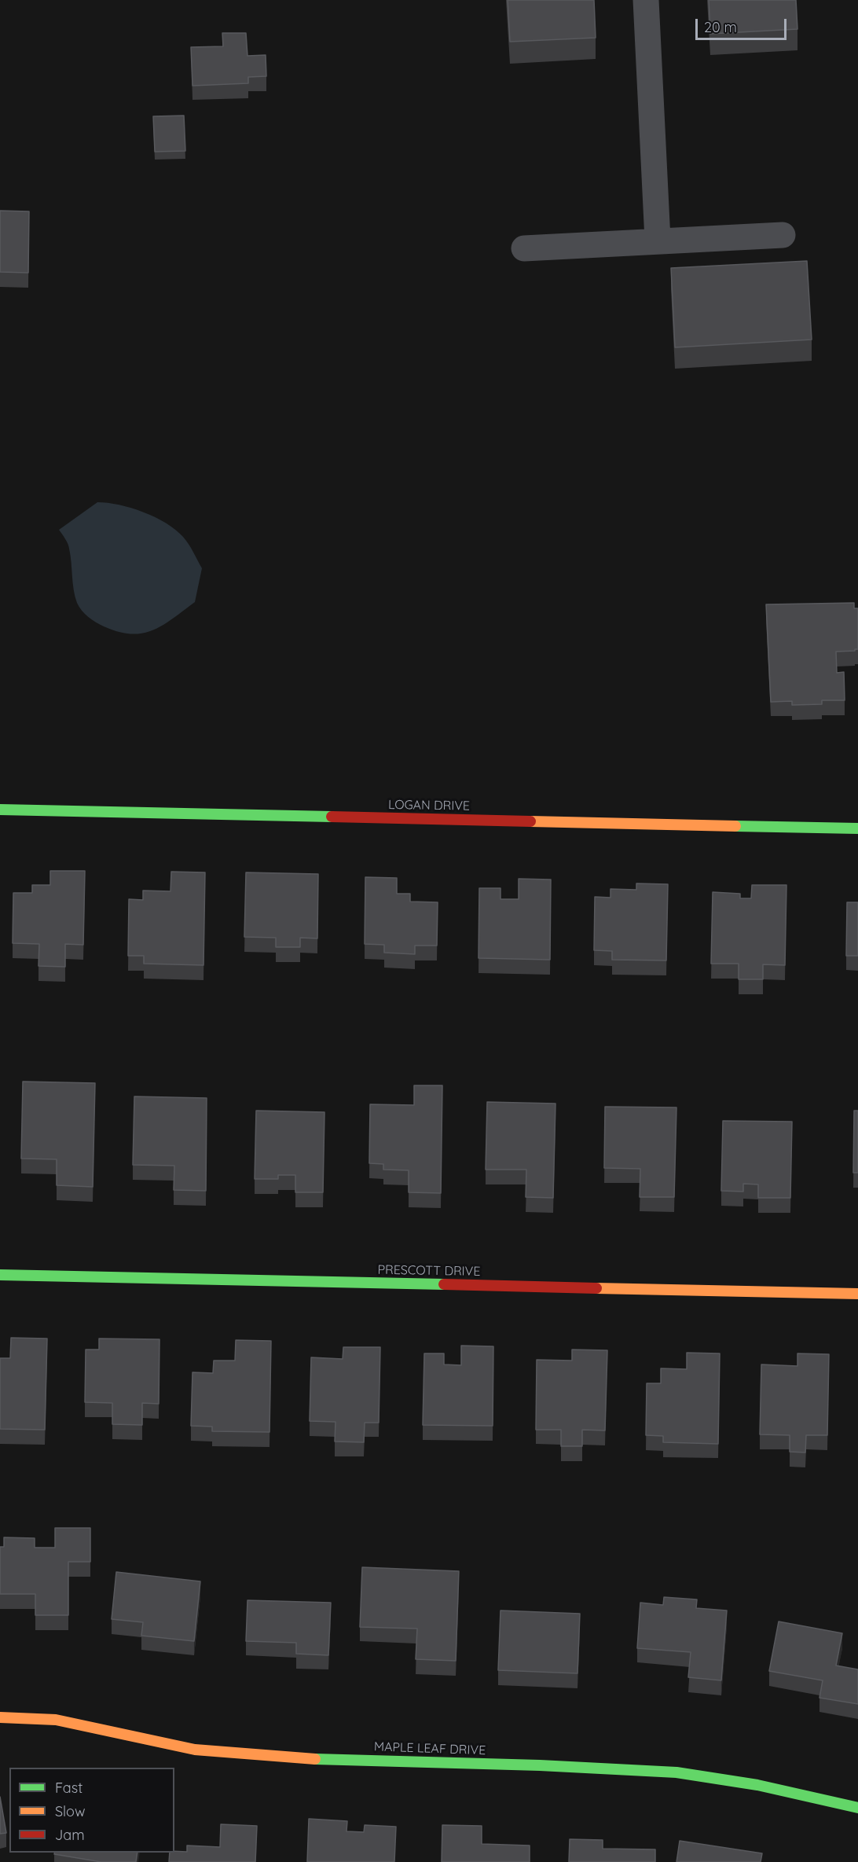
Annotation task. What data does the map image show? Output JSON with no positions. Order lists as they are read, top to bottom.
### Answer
{
  "streets": {
    "street": ["LOGAN DRIVE", "PRESCOTT DRIVE", "MAPLE LEAF DRIVE"]
  },
  "legend": ["Fast", "Slow", "Jam"],
  "scale_bar": "20 m"
}
